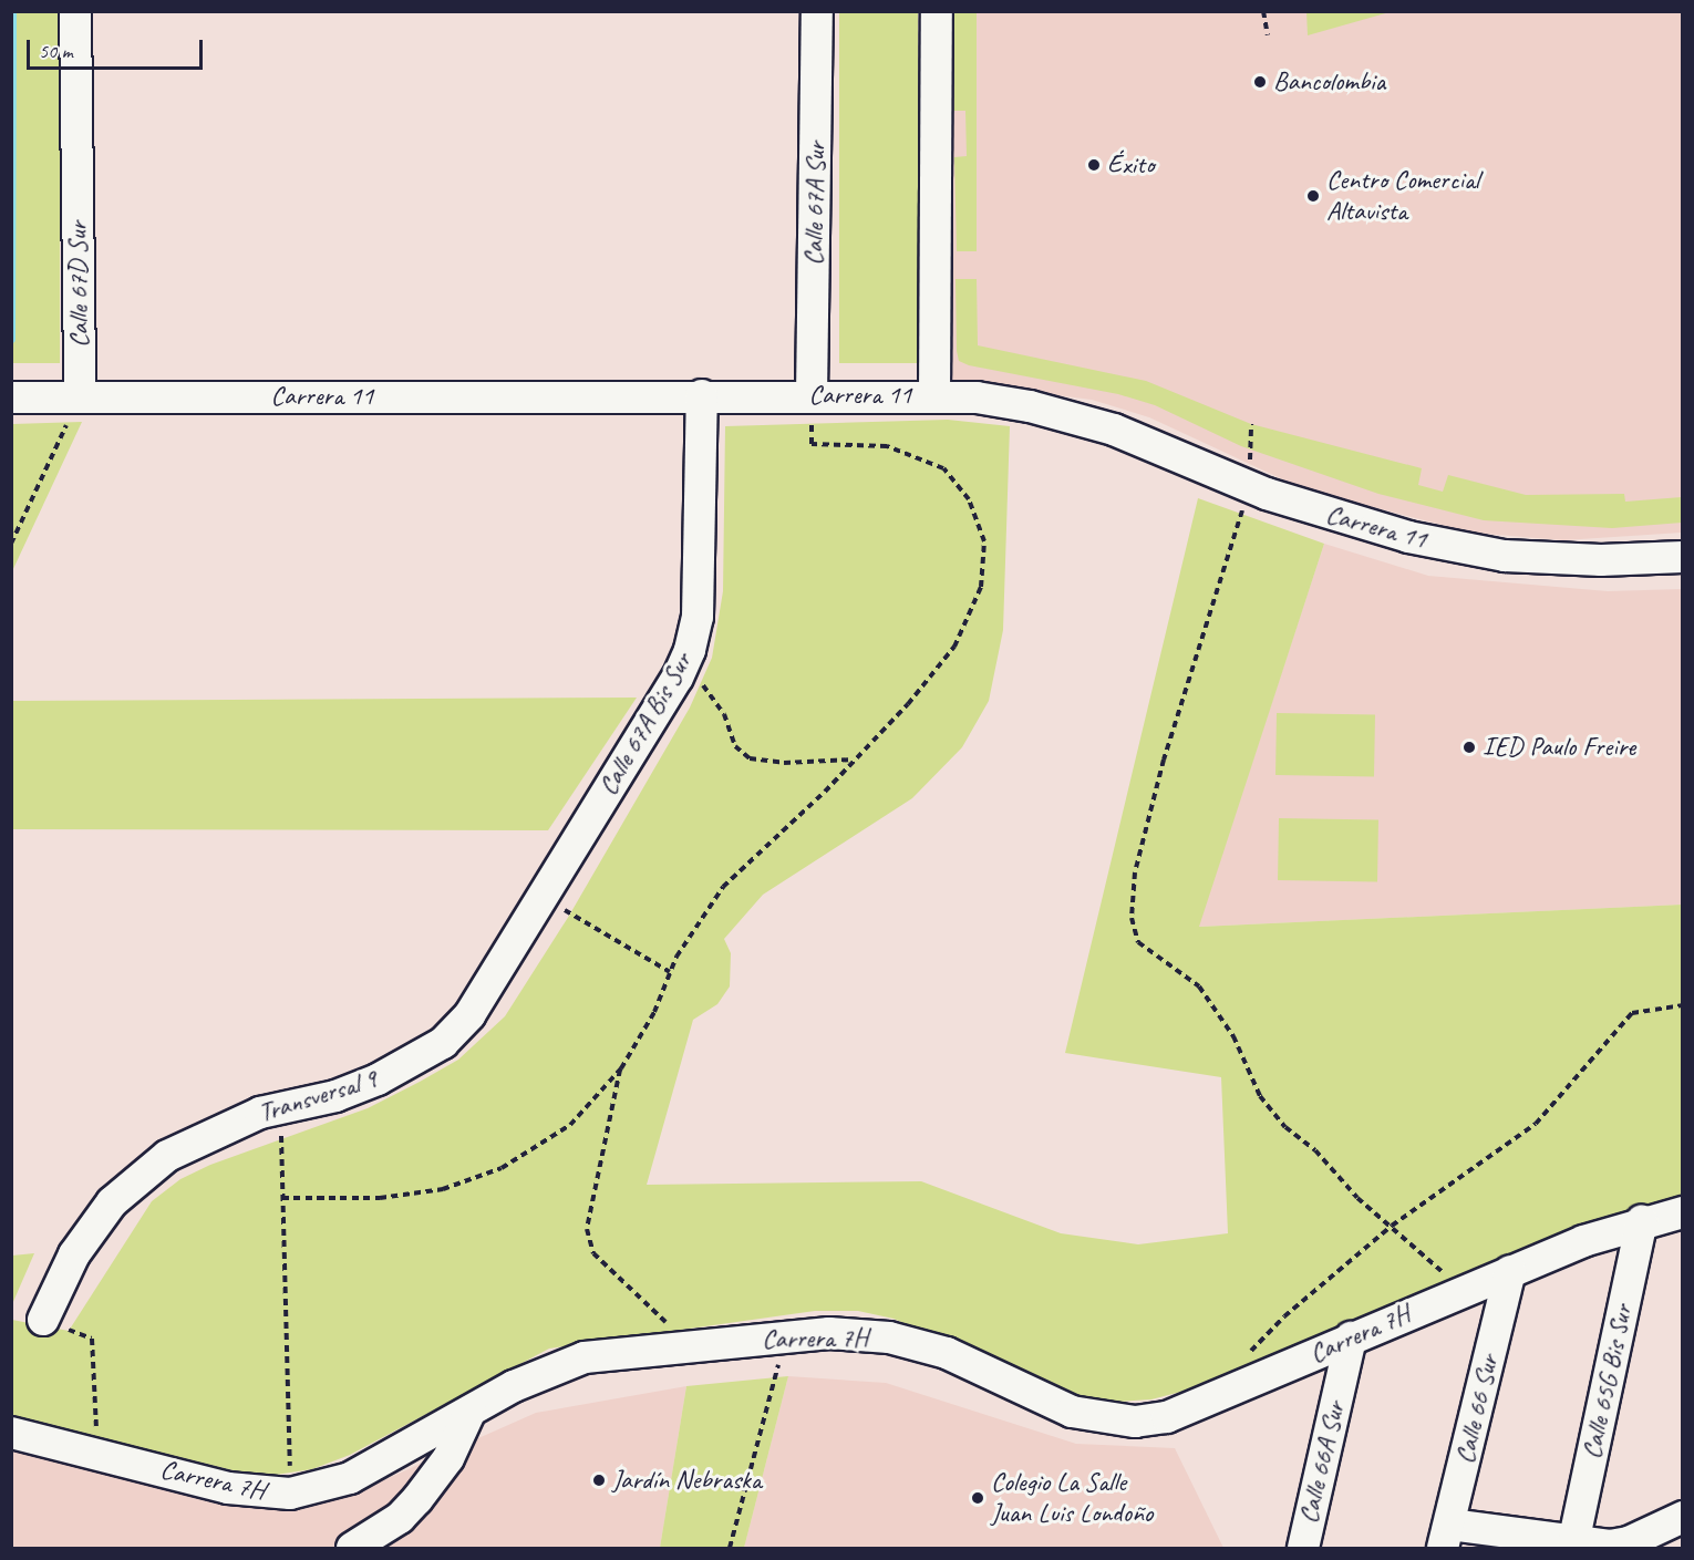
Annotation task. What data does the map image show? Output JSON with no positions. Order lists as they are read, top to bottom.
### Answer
{
  "streets": {
    "street": [
      "Calle 67A Sur",
      "Calle 67D Sur",
      "Carrera 11",
      "Calle 67A Bis Sur",
      "Transversal 9",
      "Carrera 7H",
      "Calle 65G Bis Sur",
      "Calle 66 Sur",
      "Calle 66A Sur"
    ]
  },
  "crossings": [
    ["Calle 67A Sur", "Carrera 11"],
    ["Calle 67D Sur", "Carrera 11"],
    ["Carrera 11", "Calle 67A Bis Sur"],
    ["Calle 67A Bis Sur", "Transversal 9"],
    ["Carrera 7H", "Calle 65G Bis Sur"],
    ["Carrera 7H", "Calle 66 Sur"],
    ["Carrera 7H", "Calle 66A Sur"]
  ],
  "places": [
    "Bancolombia",
    "Éxito",
    "Centro Comercial Altavista",
    "IED Paulo Freire",
    "Jardín Nebraska",
    "Colegio La Salle Juan Luis Londoño"
  ],
  "scale_bar": "50 m"
}
